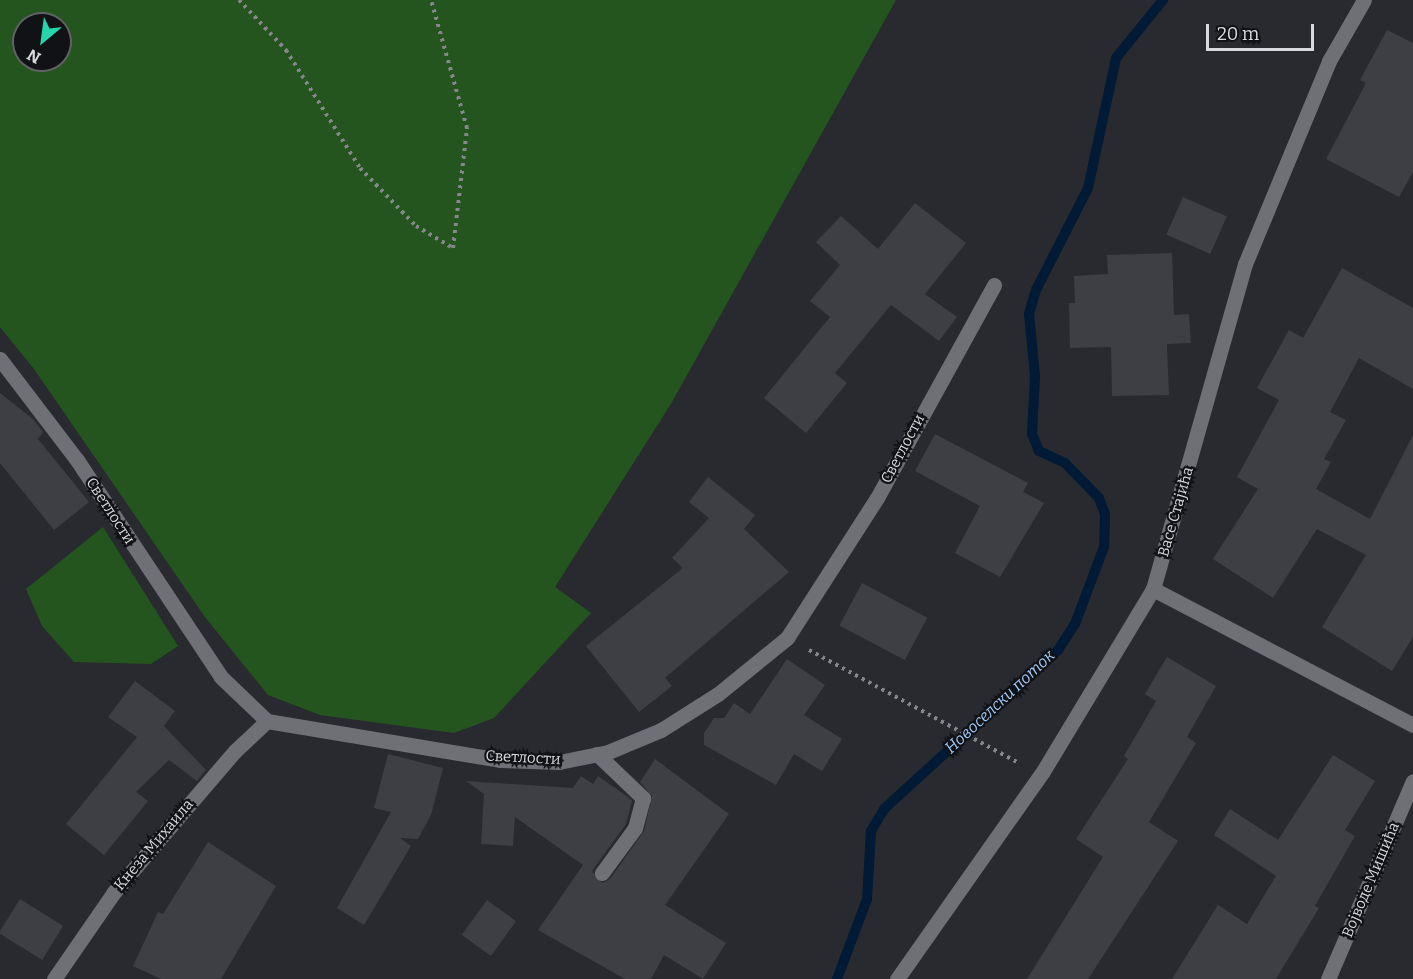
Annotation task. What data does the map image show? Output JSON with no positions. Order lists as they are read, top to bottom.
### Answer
{
  "streets": {
    "street": [
      "Светлости",
      "Васе Стајића",
      "Кнеза Михаила",
      "Војводе Мишића"
    ]
  },
  "crossings": [
    ["Светлости", "Кнеза Михаила"]
  ],
  "water": ["Новоселски поток"],
  "scale_bar": "20 m",
  "north": "bottom left"
}
